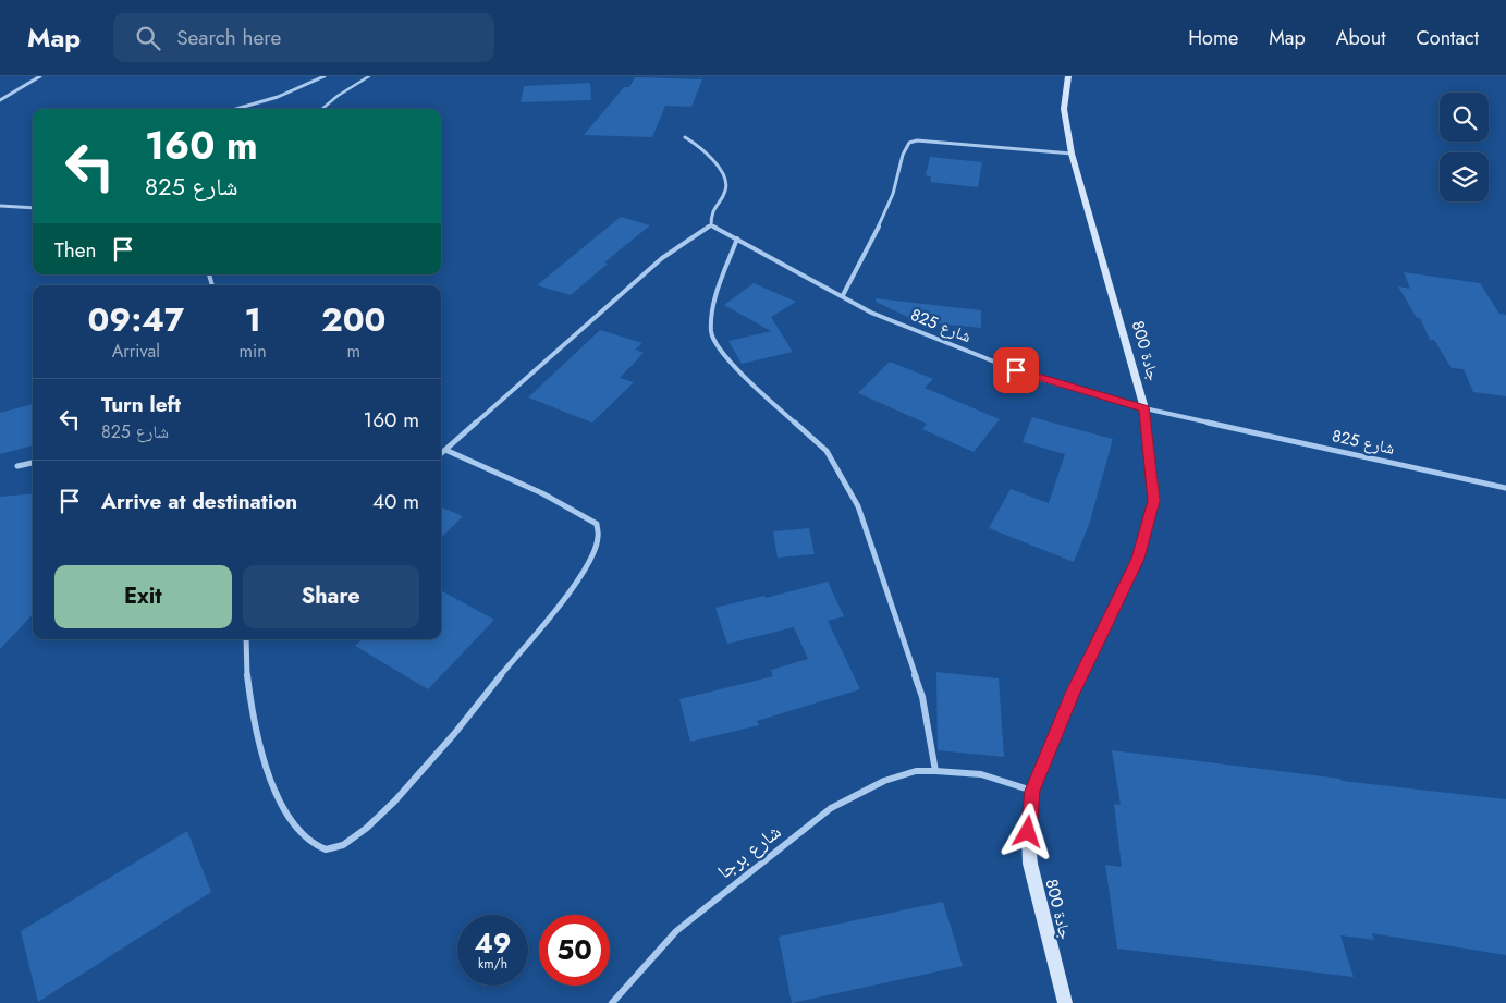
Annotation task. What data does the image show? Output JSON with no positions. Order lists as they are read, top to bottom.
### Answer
{
  "streets": {
    "main road": ["جادة 800"],
    "street": ["شارع 825", "شارع برجا"]
  },
  "crossings": [
    ["شارع 825", "جادة 800"],
    ["جادة 800", "شارع برجا"]
  ],
  "page": {
    "header": "Map",
    "search": "Search here",
    "nav": [
      "Home",
      "Map",
      "About",
      "Contact"
    ],
    "turn": ["160 m", "شارع 825"],
    "then": "Then",
    "eta": [
      "09:47",
      "Arrival",
      "1",
      "min",
      "200",
      "m"
    ],
    "list": [
      {
        "name": "Turn left",
        "note": "شارع 825",
        "value": "160 m"
      },
      {
        "name": "Arrive at destination",
        "value": "40 m"
      }
    ],
    "buttons": ["Exit", "Share"],
    "speed": "49 km/h",
    "limit": "50"
  }
}
